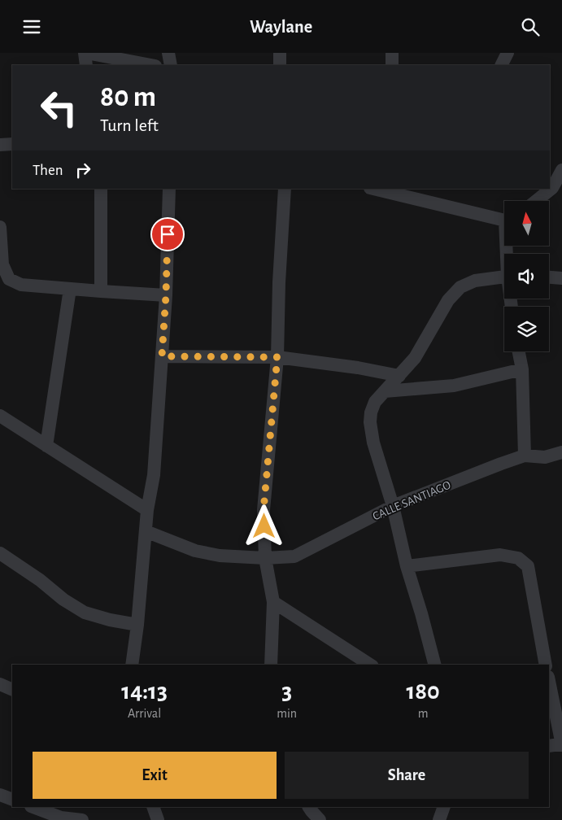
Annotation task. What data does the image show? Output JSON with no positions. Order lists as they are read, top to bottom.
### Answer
{
  "streets": {
    "street": ["CALLE SANTIAGO"]
  },
  "north": "top",
  "page": {
    "header": "Waylane",
    "turn": ["80 m", "Turn left"],
    "then": "Then",
    "eta": [
      "14:13",
      "Arrival",
      "3",
      "min",
      "180",
      "m"
    ],
    "buttons": ["Exit", "Share"]
  }
}
